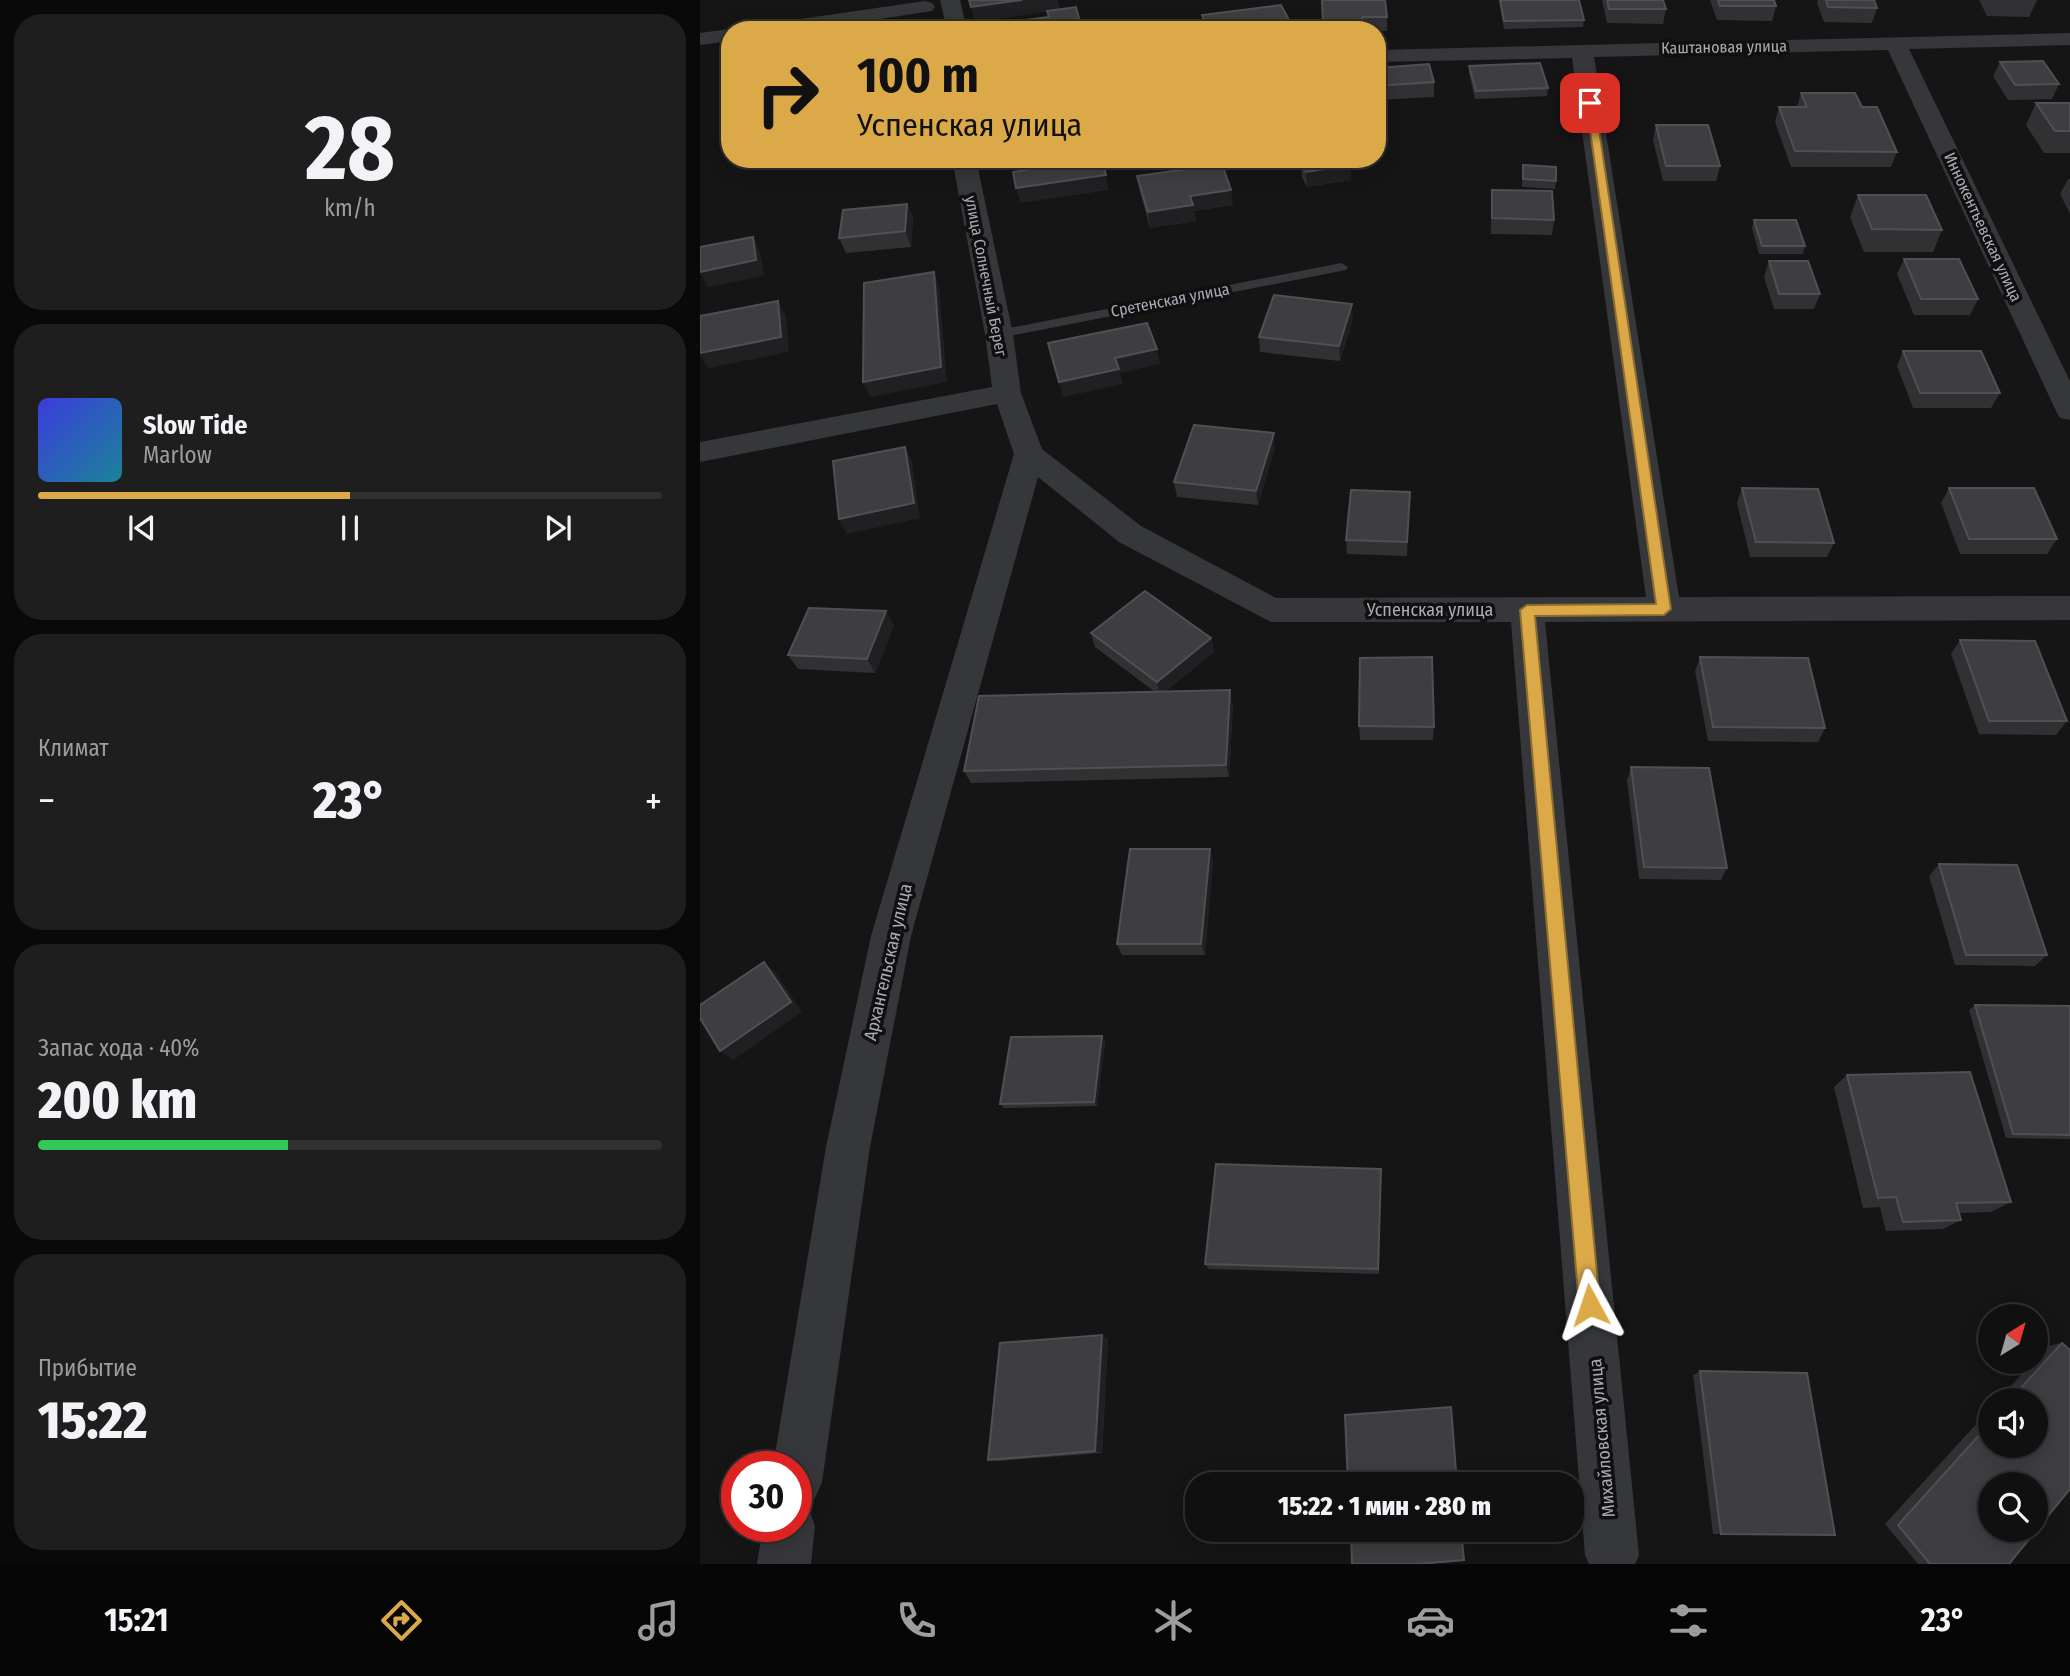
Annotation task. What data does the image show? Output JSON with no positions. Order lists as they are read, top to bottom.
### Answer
{
  "streets": {
    "street": [
      "Каштановая улица",
      "Иннокентьевская улица",
      "улица Солнечный Берег",
      "Успенская улица",
      "Архангельская улица",
      "Михайловская улица"
    ],
    "lane": ["Сретенская улица"]
  },
  "crossings": [
    ["Каштановая улица", "Иннокентьевская улица"],
    ["улица Солнечный Берег", "Сретенская улица"],
    ["Успенская улица", "Архангельская улица"],
    ["Успенская улица", "Михайловская улица"]
  ],
  "north": "top right",
  "page": {
    "tile": [
      ["28", "km/h"],
      "Климат",
      ["Запас хода · 40%", "200 km"],
      ["Прибытие", "15:22"]
    ],
    "turn": ["100 m", "Успенская улица"],
    "song": ["Slow Tide", "Marlow"],
    "heat": ["−", "23°", "+"],
    "limit": "30",
    "trip": "15:22 · 1 мин · 280 m",
    "tabs": ["15:21", "23°"]
  }
}
